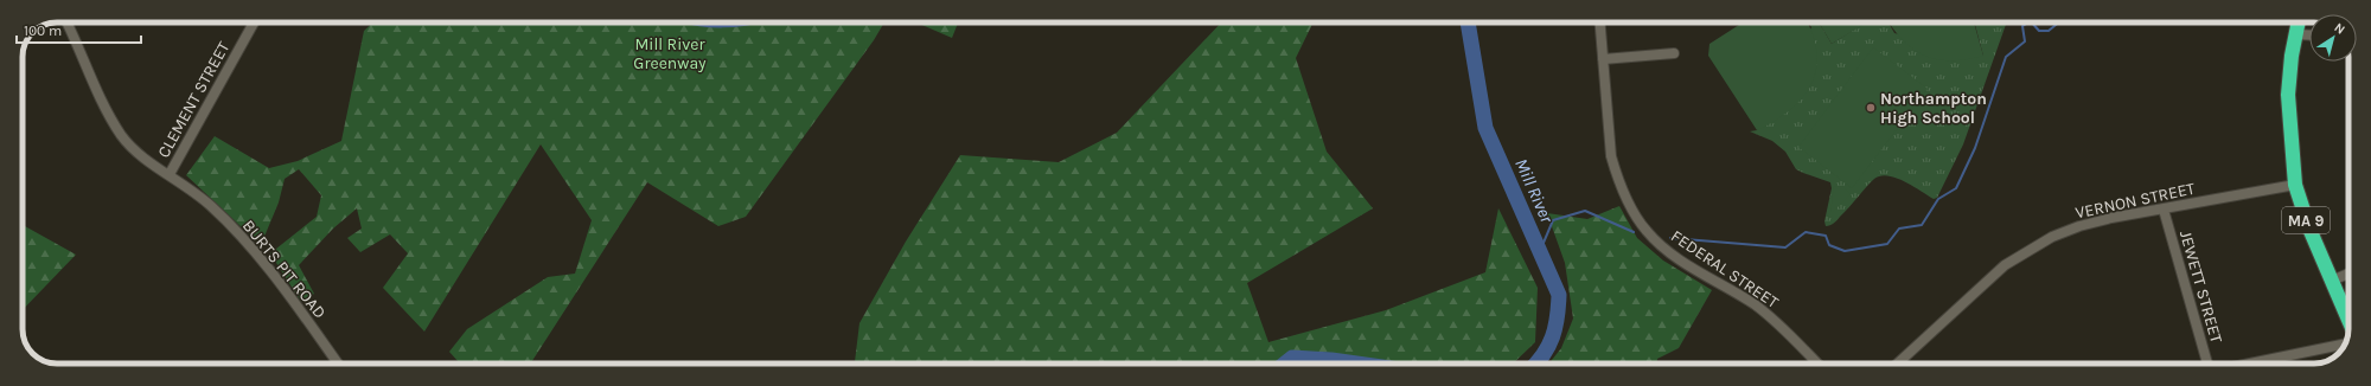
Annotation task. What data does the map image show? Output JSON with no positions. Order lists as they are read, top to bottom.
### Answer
{
  "streets": {
    "highway": ["MA 9"],
    "street": [
      "CLEMENT STREET",
      "VERNON STREET",
      "BURTS PIT ROAD",
      "FEDERAL STREET",
      "JEWETT STREET"
    ]
  },
  "crossings": [
    ["CLEMENT STREET", "BURTS PIT ROAD"],
    ["VERNON STREET", "MA 9"],
    ["VERNON STREET", "JEWETT STREET"]
  ],
  "water": ["Mill River"],
  "parks": ["Mill River Greenway"],
  "places": ["Northampton High School"],
  "scale_bar": "100 m",
  "north": "top right"
}
